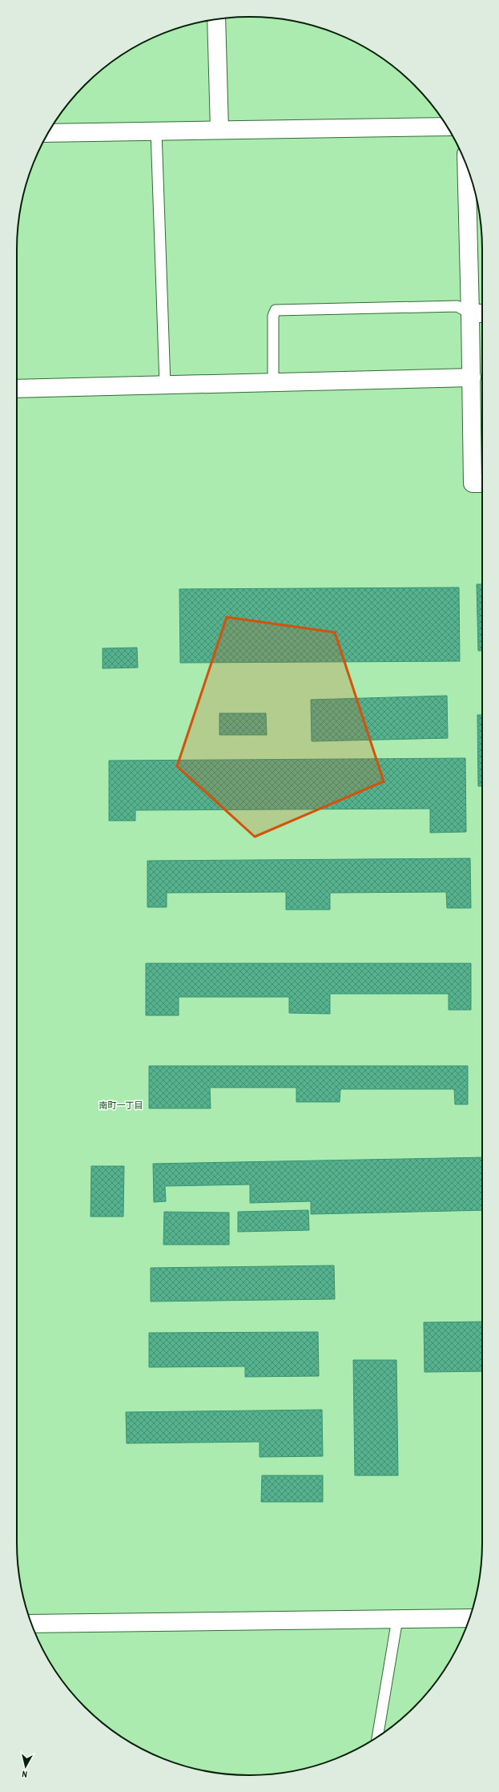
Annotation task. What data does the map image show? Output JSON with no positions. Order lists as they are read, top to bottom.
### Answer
{
  "districts": ["南町一丁目"],
  "north": "bottom"
}
